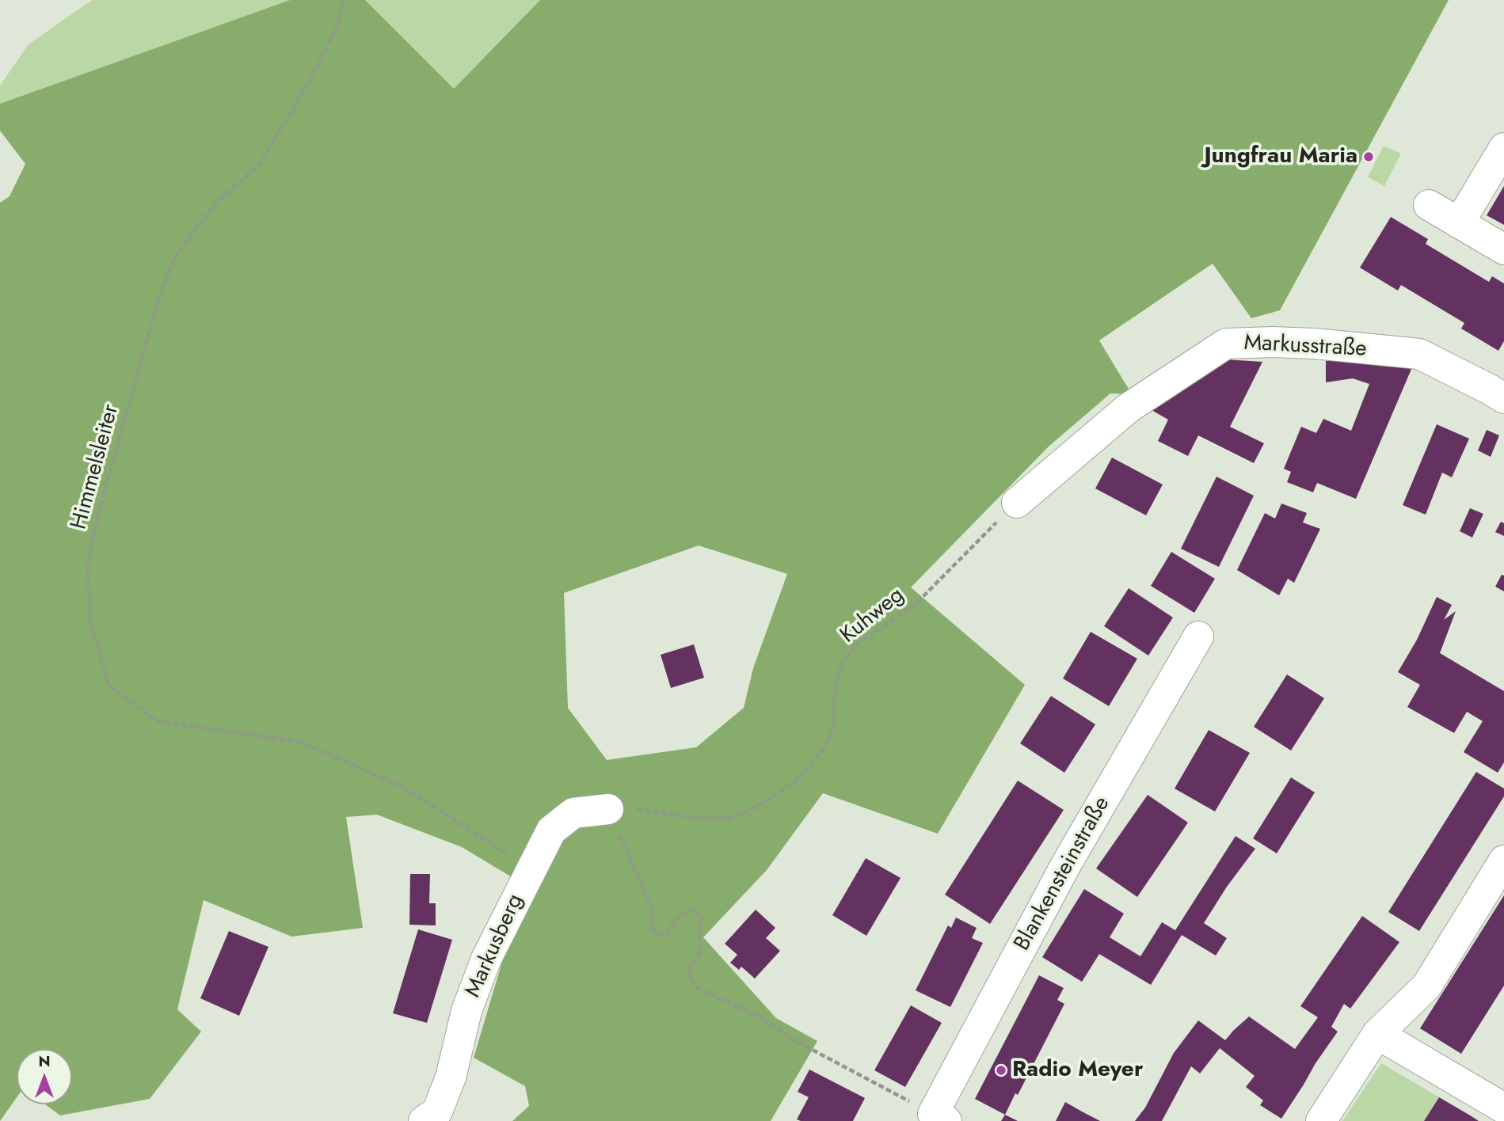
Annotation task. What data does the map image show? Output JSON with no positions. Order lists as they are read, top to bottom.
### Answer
{
  "streets": {
    "street": ["Markusstraße", "Blankensteinstraße", "Markusberg"],
    "path": ["Himmelsleiter", "Kuhweg"]
  },
  "crossings": [
    ["Markusstraße", "Kuhweg"],
    ["Himmelsleiter", "Markusberg"],
    ["Kuhweg", "Markusberg"]
  ],
  "places": ["Jungfrau Maria", "Radio Meyer"],
  "north": "top"
}
